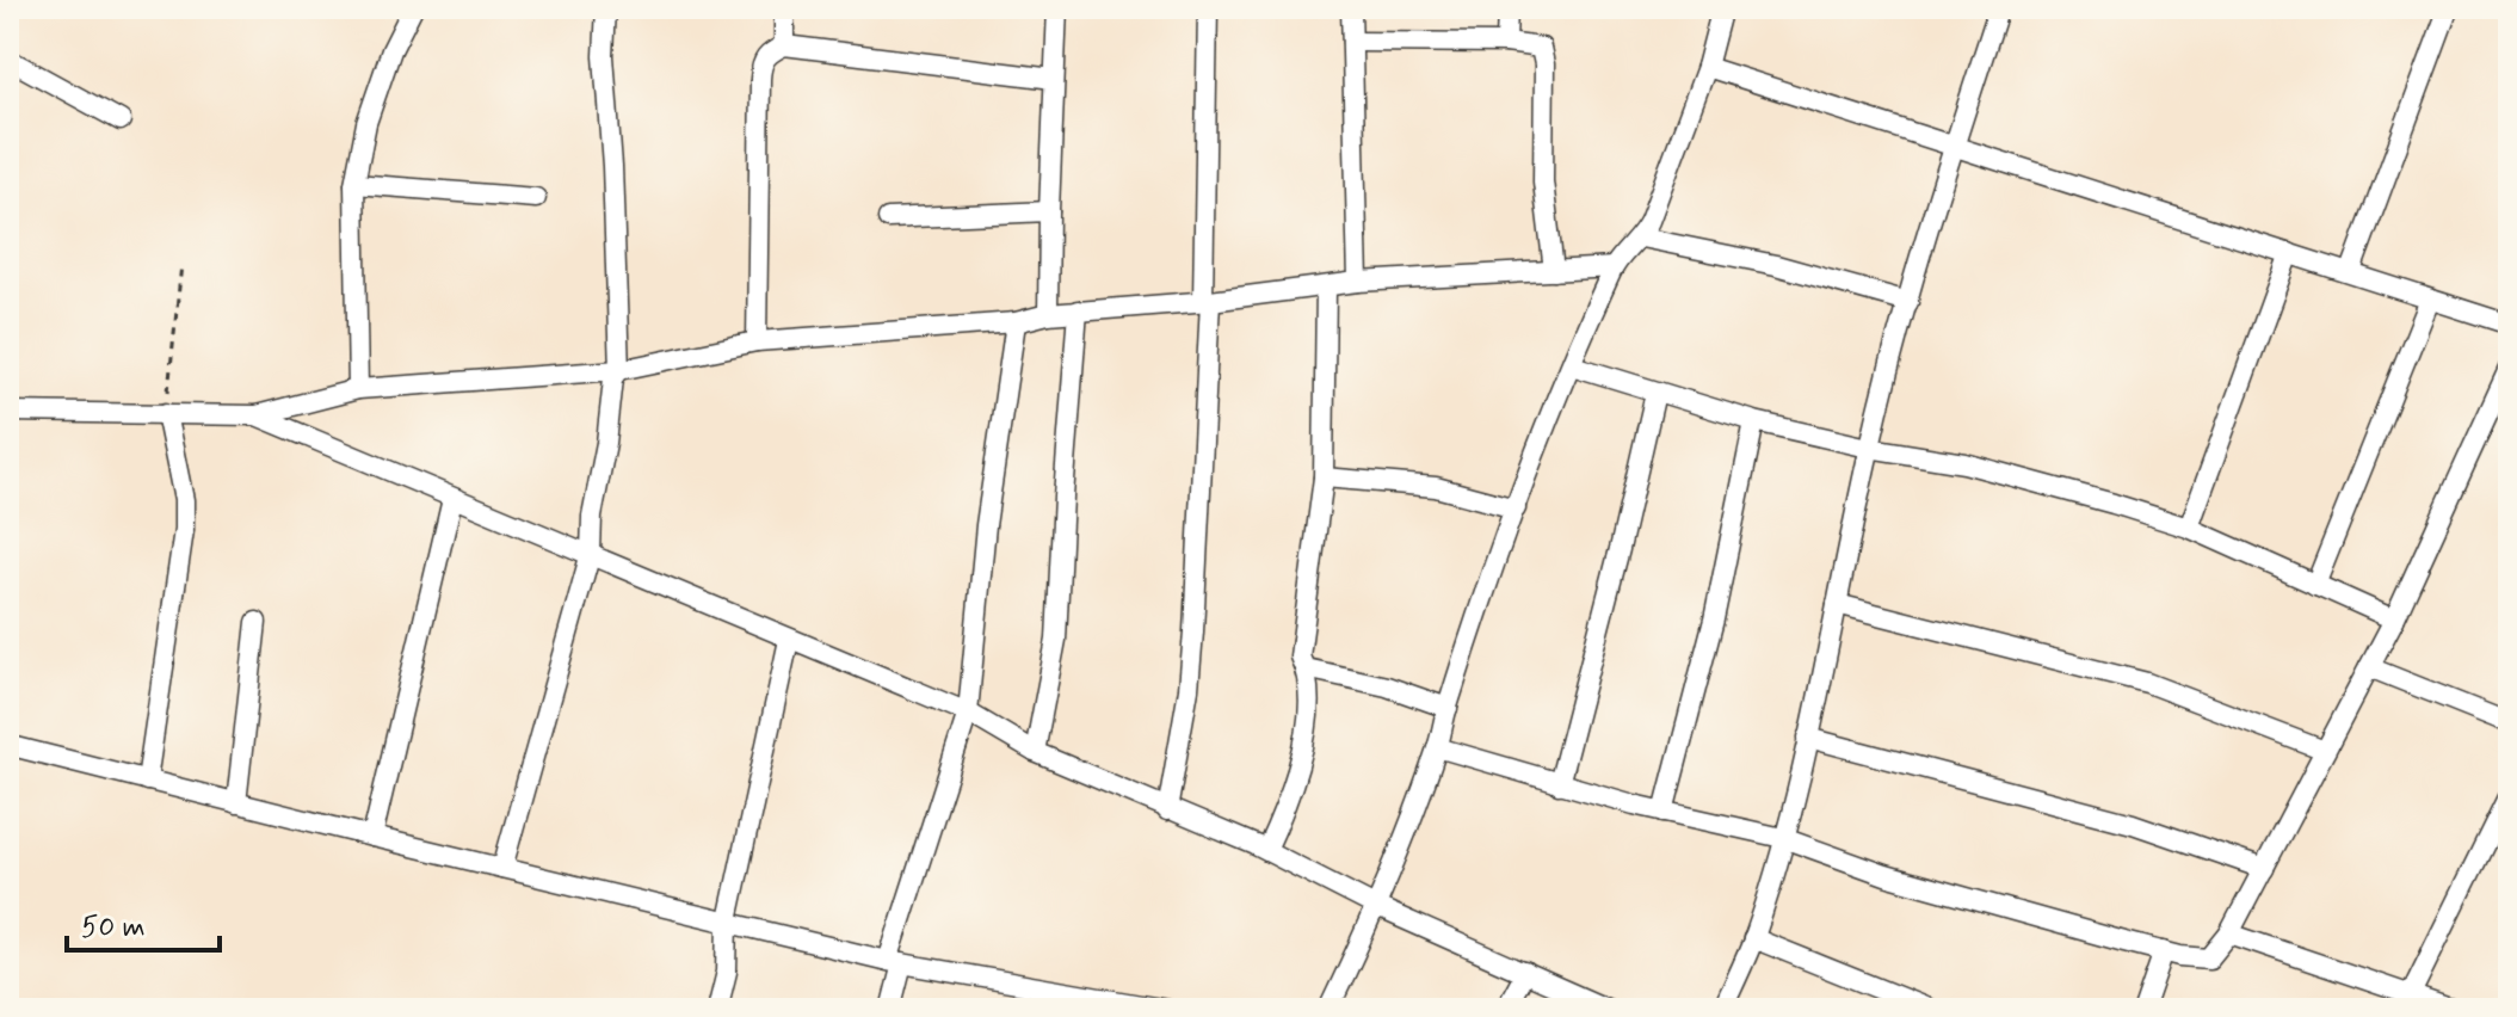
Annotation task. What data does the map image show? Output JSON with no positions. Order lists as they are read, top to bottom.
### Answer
{
  "scale_bar": "50 m"
}
